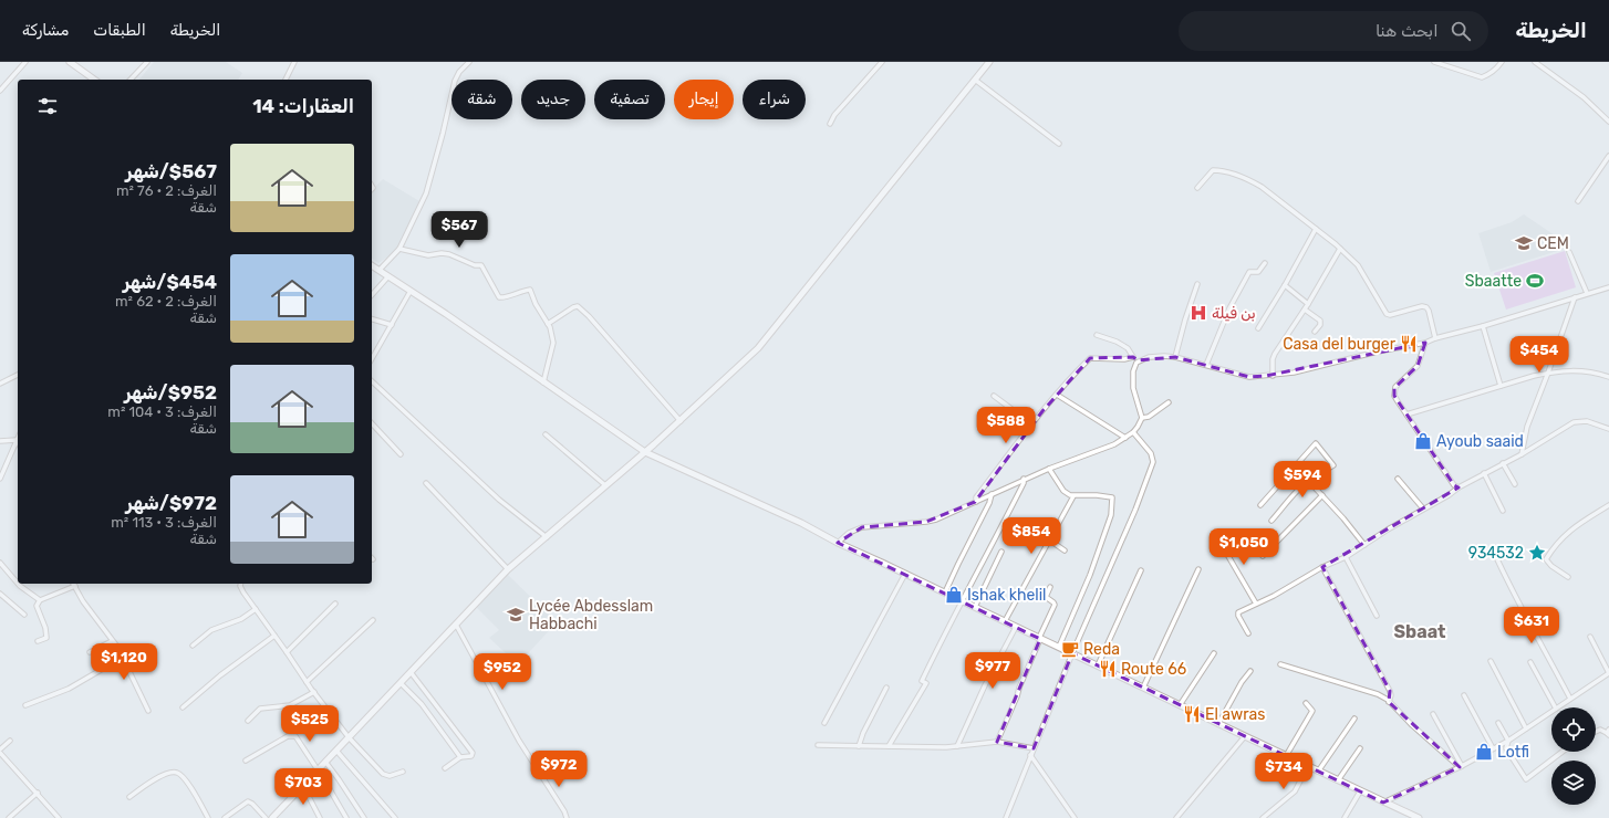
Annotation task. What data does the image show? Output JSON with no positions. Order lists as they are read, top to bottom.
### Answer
{
  "districts": ["Sbaat"],
  "places": {
    "school or university": ["CEM", "Lycée Abdesslam Habbachi"],
    "sports": ["Sbaatte"],
    "hospital": ["بن فيلة"],
    "restaurant": ["Casa del burger", "Route 66", "El awras"],
    "shop": ["Ayoub saaid", "Ishak khelil", "Lotfi"],
    "place": ["934532"],
    "cafe": ["Reda"]
  },
  "page": {
    "header": "الخريطة",
    "search": "ابحث هنا",
    "nav": ["الخريطة", "الطبقات", "مشاركة"],
    "chip": [
      "شراء",
      "إيجار",
      "تصفية",
      "جديد",
      "شقة"
    ],
    "heading": "العقارات: 14",
    "list": [
      {
        "name": "$567/شهر",
        "note": "الغرف: 2 · 76 m² · شقة"
      },
      {
        "name": "$454/شهر",
        "note": "الغرف: 2 · 62 m² · شقة"
      },
      {
        "name": "$952/شهر",
        "note": "الغرف: 3 · 104 m² · شقة"
      },
      {
        "name": "$972/شهر",
        "note": "الغرف: 3 · 113 m² · شقة"
      }
    ],
    "price": [
      "$567",
      "$454",
      "$588",
      "$594",
      "$854",
      "$1,050",
      "$631",
      "$1,120",
      "$977",
      "$952",
      "$525",
      "$972",
      "$734",
      "$703"
    ]
  }
}
